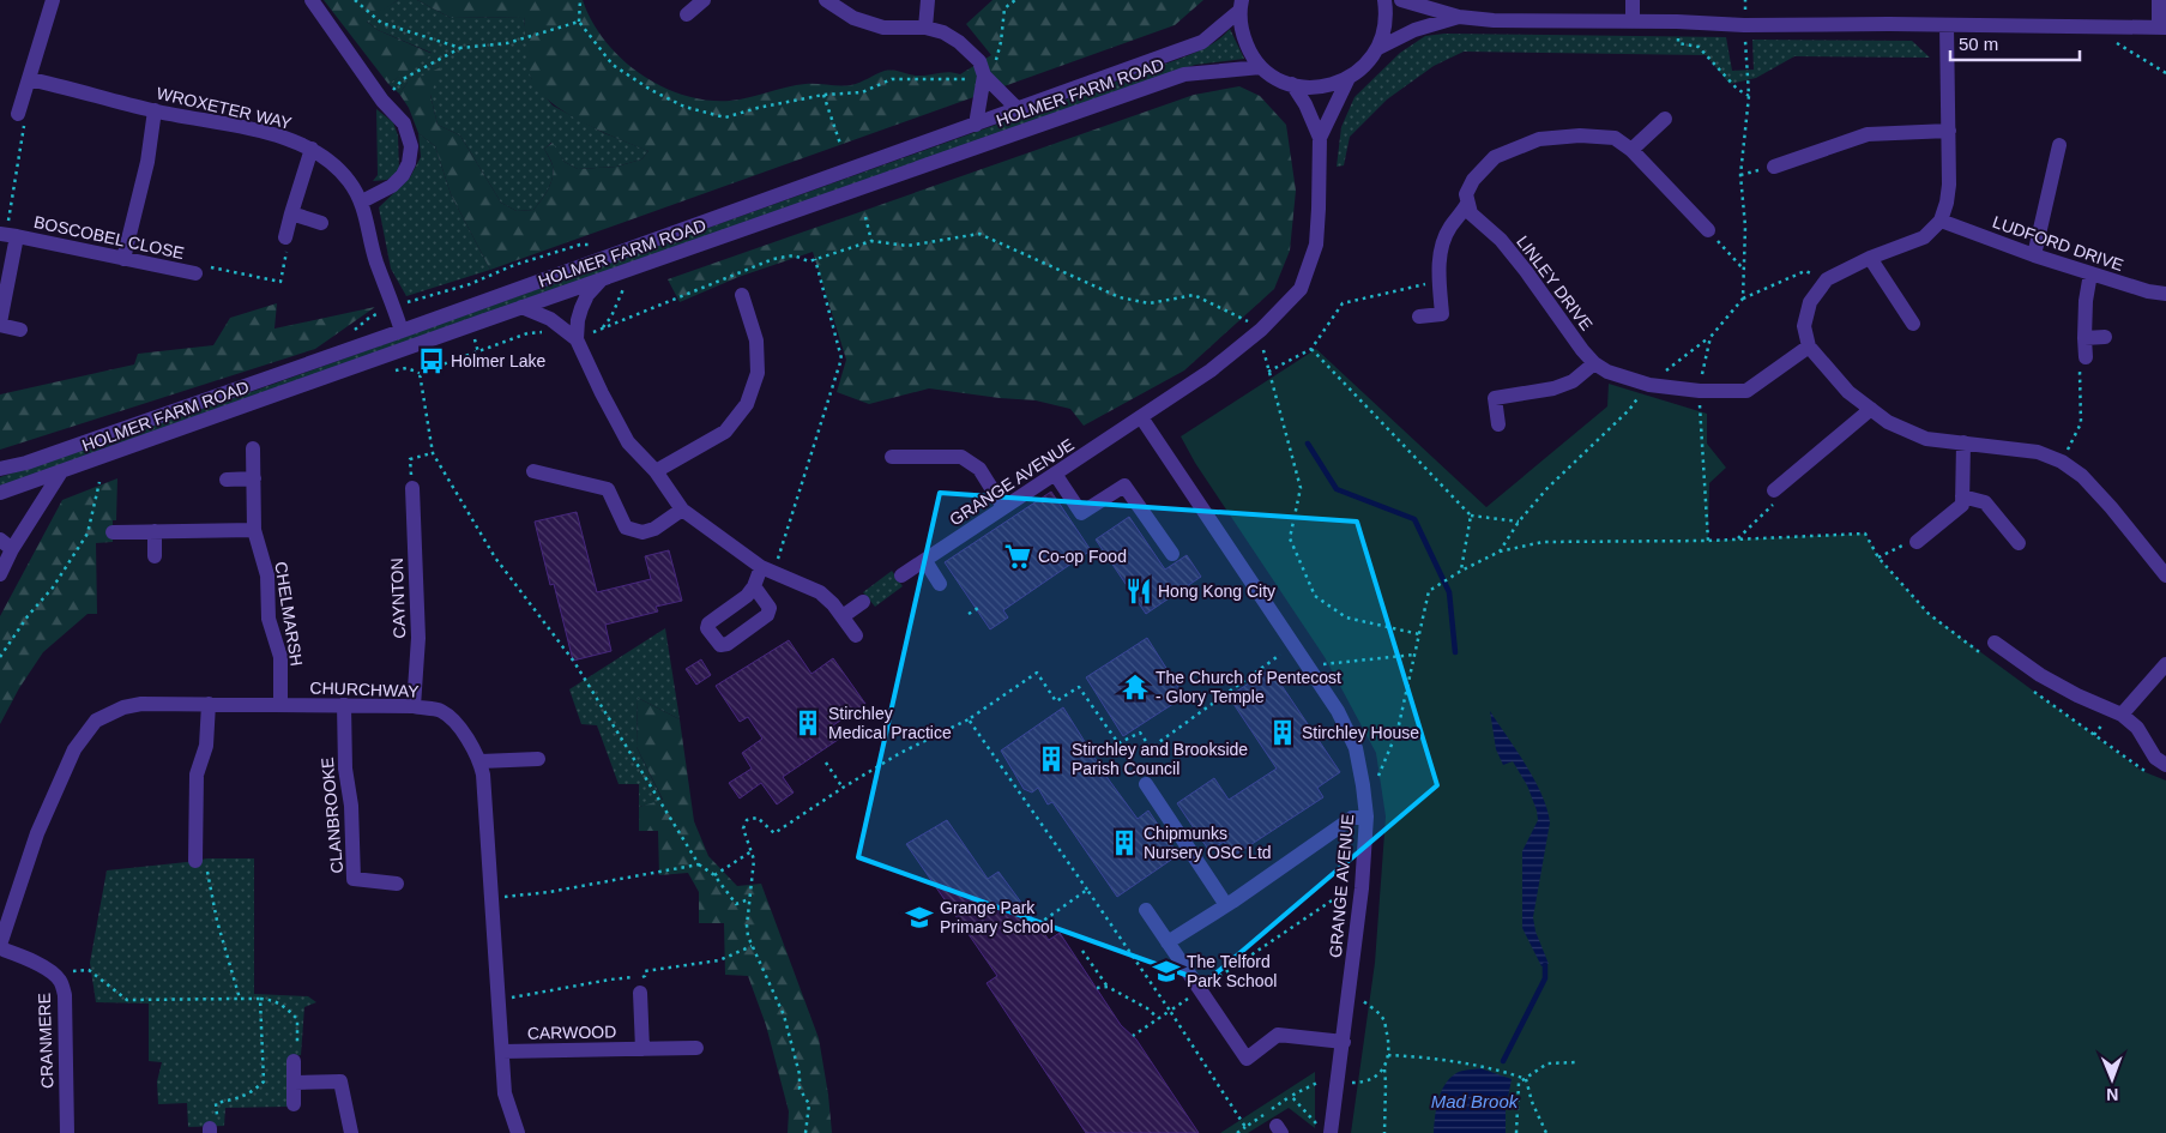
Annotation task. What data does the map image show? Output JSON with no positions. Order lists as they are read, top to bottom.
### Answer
{
  "streets": {
    "street": [
      "HOLMER FARM ROAD",
      "WROXETER WAY",
      "BOSCOBEL CLOSE",
      "LUDFORD DRIVE",
      "LINLEY DRIVE",
      "GRANGE AVENUE",
      "CAYNTON",
      "CHELMARSH",
      "CHURCHWAY",
      "CLANBROOKE",
      "CARWOOD",
      "CRANMERE"
    ]
  },
  "crossings": [
    ["HOLMER FARM ROAD", "WROXETER WAY"],
    ["CAYNTON", "CHURCHWAY"],
    ["CHELMARSH", "CHURCHWAY"],
    ["CHURCHWAY", "CLANBROOKE"],
    ["CHURCHWAY", "CARWOOD"],
    ["CHURCHWAY", "CRANMERE"]
  ],
  "water": ["Mad Brook"],
  "places": {
    "bus stop": ["Holmer Lake"],
    "supermarket": ["Co-op Food"],
    "restaurant": ["Hong Kong City"],
    "temple": ["The Church of Pentecost - Glory Temple"],
    "building": [
      "Stirchley Medical Practice",
      "Stirchley House",
      "Stirchley and Brookside Parish Council",
      "Chipmunks Nursery OSC Ltd"
    ],
    "school or university": ["Grange Park Primary School", "The Telford Park School"]
  },
  "scale_bar": "50 m",
  "north": "bottom"
}
